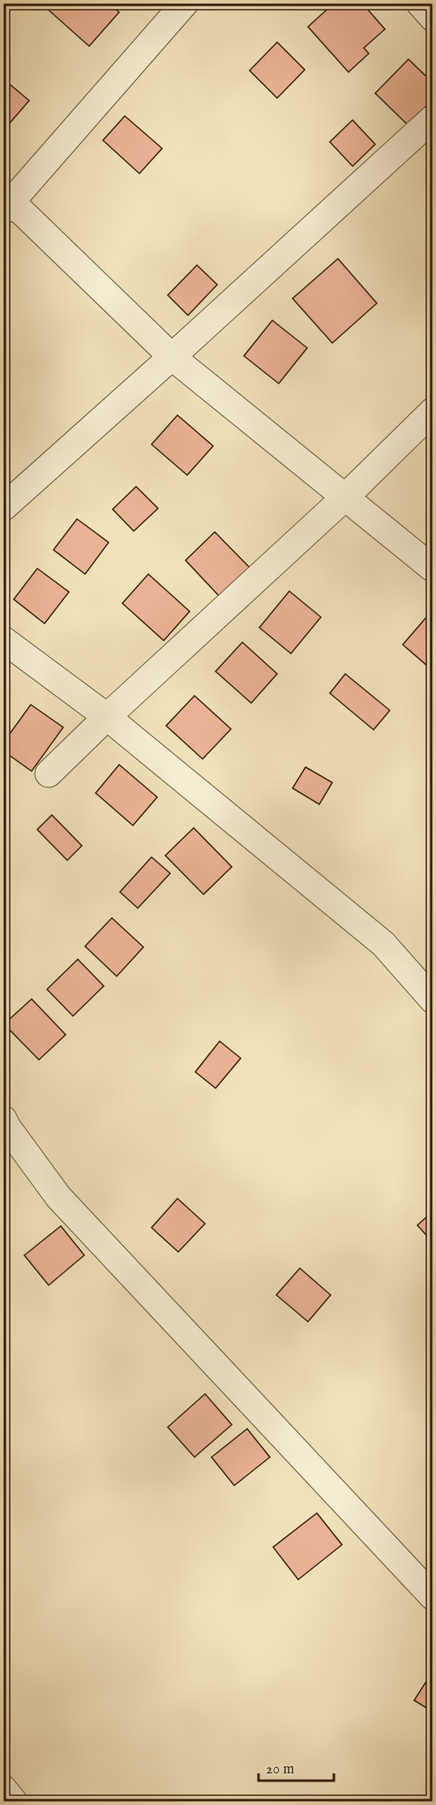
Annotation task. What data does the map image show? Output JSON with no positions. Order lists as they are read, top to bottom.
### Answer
{
  "scale_bar": "20 m"
}
